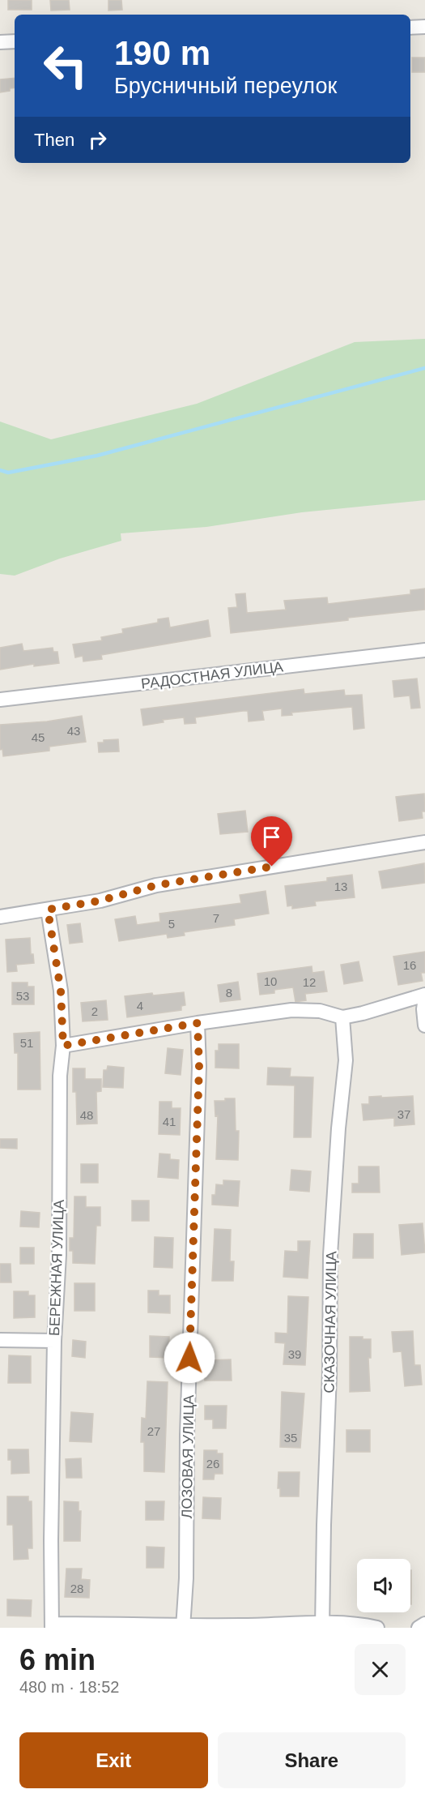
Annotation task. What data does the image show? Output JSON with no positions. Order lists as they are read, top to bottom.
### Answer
{
  "streets": {
    "street": [
      "РАДОСТНАЯ УЛИЦА",
      "БЕРЕЖНАЯ УЛИЦА",
      "СКАЗОЧНАЯ УЛИЦА",
      "ЛОЗОВАЯ УЛИЦА"
    ]
  },
  "house_numbers": [
    "43",
    "45",
    "13",
    "7",
    "5",
    "16",
    "10",
    "12",
    "8",
    "53",
    "4",
    "2",
    "51",
    "37",
    "48",
    "41",
    "39",
    "27",
    "35",
    "26",
    "28"
  ],
  "page": {
    "turn": ["190 m", "Брусничный переулок"],
    "then": "Then",
    "heading": ["6 min", "480 m · 18:52"],
    "buttons": ["Exit", "Share"]
  }
}
